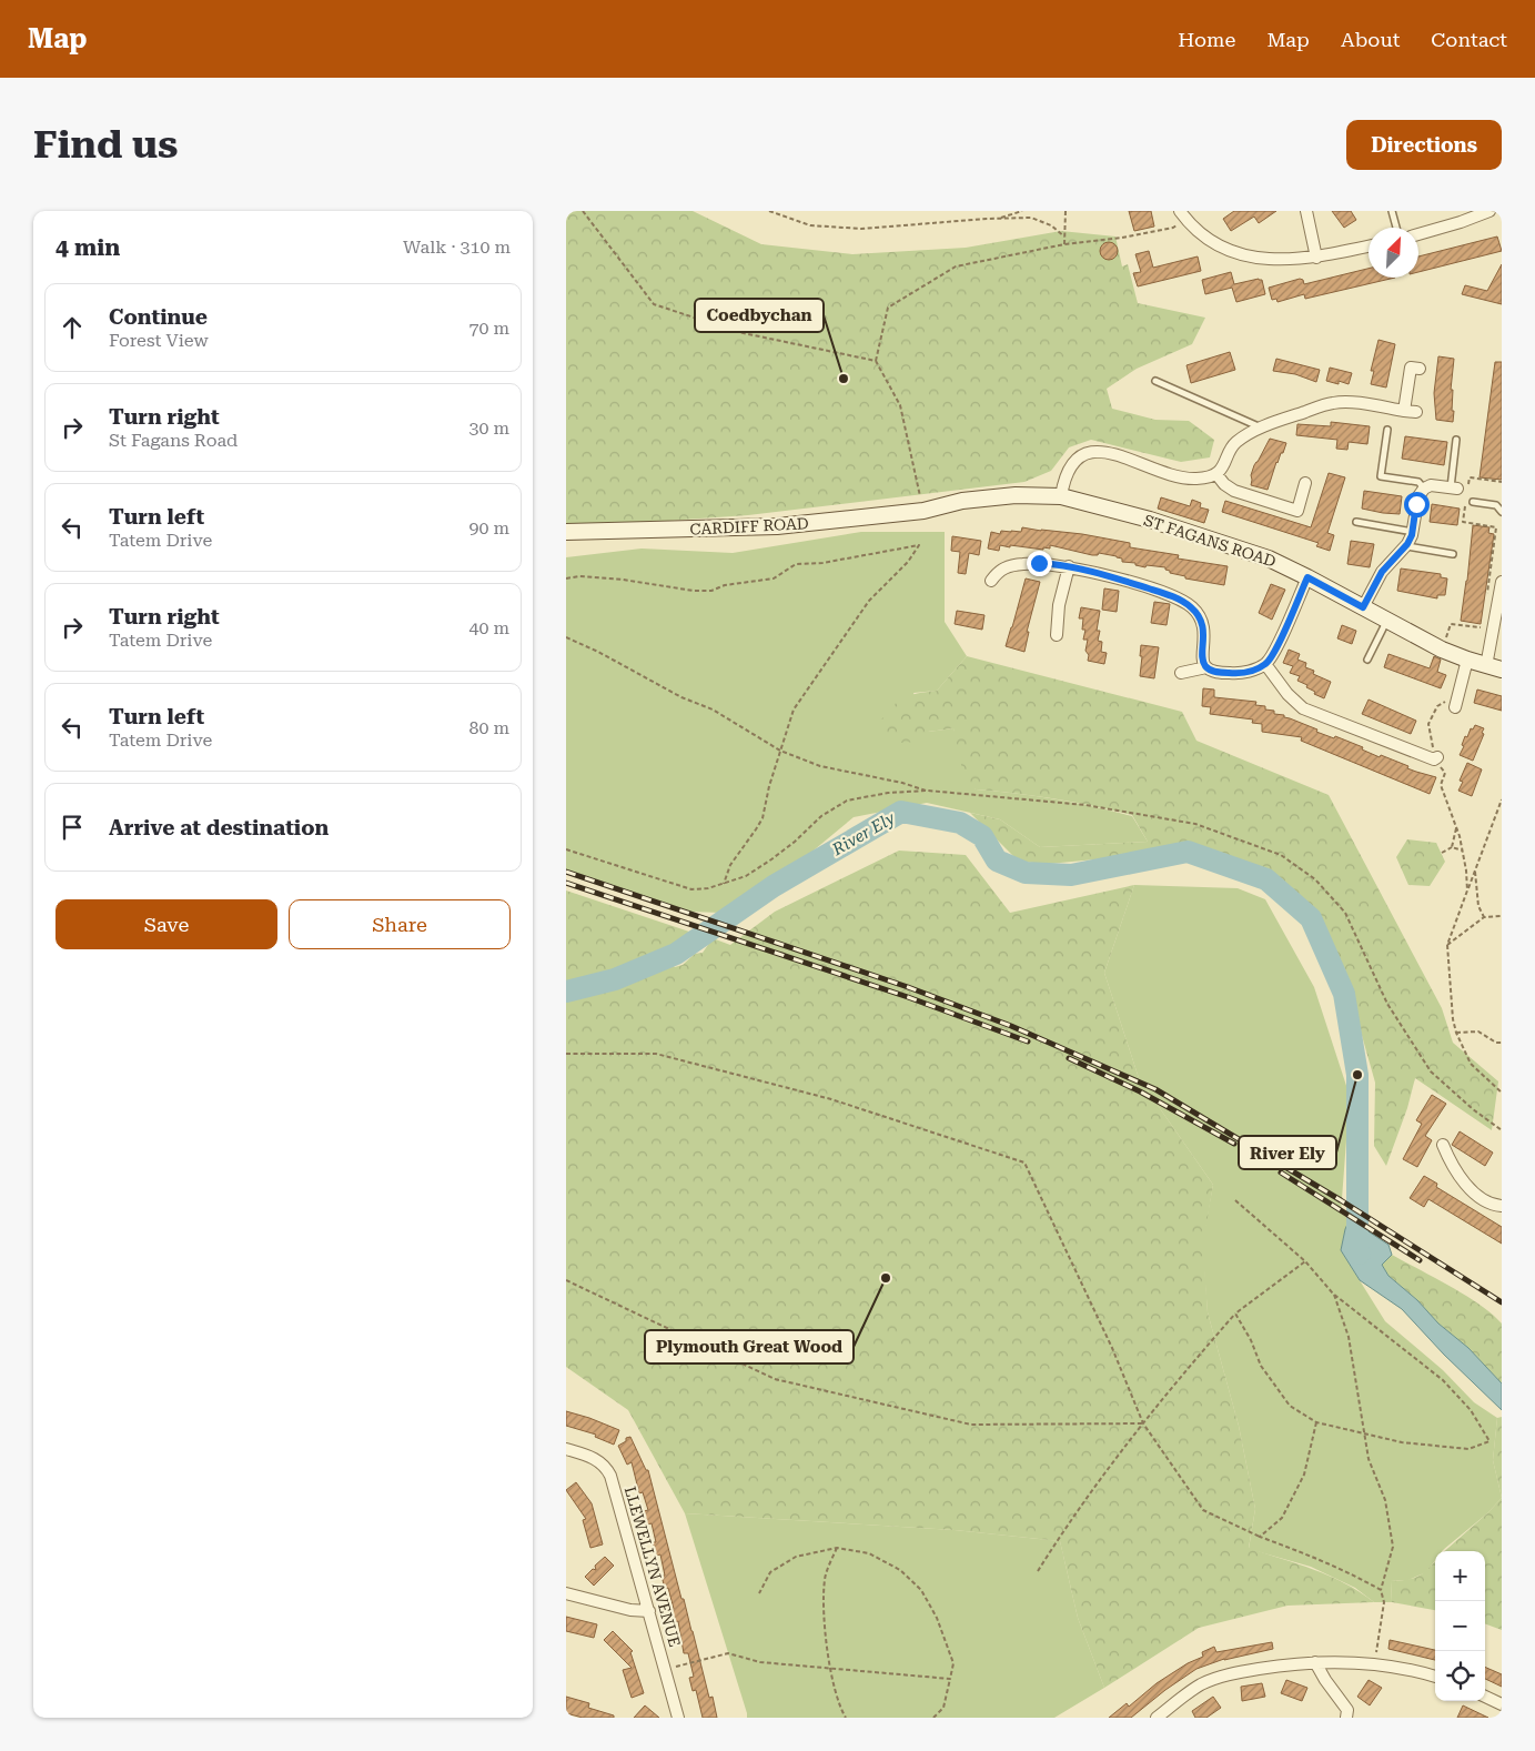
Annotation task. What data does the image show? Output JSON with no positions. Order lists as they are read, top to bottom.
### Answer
{
  "streets": {
    "street": ["CARDIFF ROAD", "ST FAGANS ROAD", "LLEWELLYN AVENUE"]
  },
  "crossings": [
    ["CARDIFF ROAD", "ST FAGANS ROAD"]
  ],
  "water": ["River Ely"],
  "places": ["Coedbychan", "River Ely", "Plymouth Great Wood"],
  "north": "top right",
  "page": {
    "header": "Map",
    "nav": [
      "Home",
      "Map",
      "About",
      "Contact"
    ],
    "buttons": [
      "Directions",
      ["Save", "Share"]
    ],
    "title": "Find us",
    "heading": ["4 min", "Walk · 310 m"],
    "list": [
      ["Continue", "Forest View", "70 m"],
      ["Turn right", "St Fagans Road", "30 m"],
      ["Turn left", "Tatem Drive", "90 m"],
      ["Turn right", "Tatem Drive", "40 m"],
      ["Turn left", "Tatem Drive", "80 m"],
      "Arrive at destination"
    ],
    "map_buttons": ["+", "−"]
  }
}
